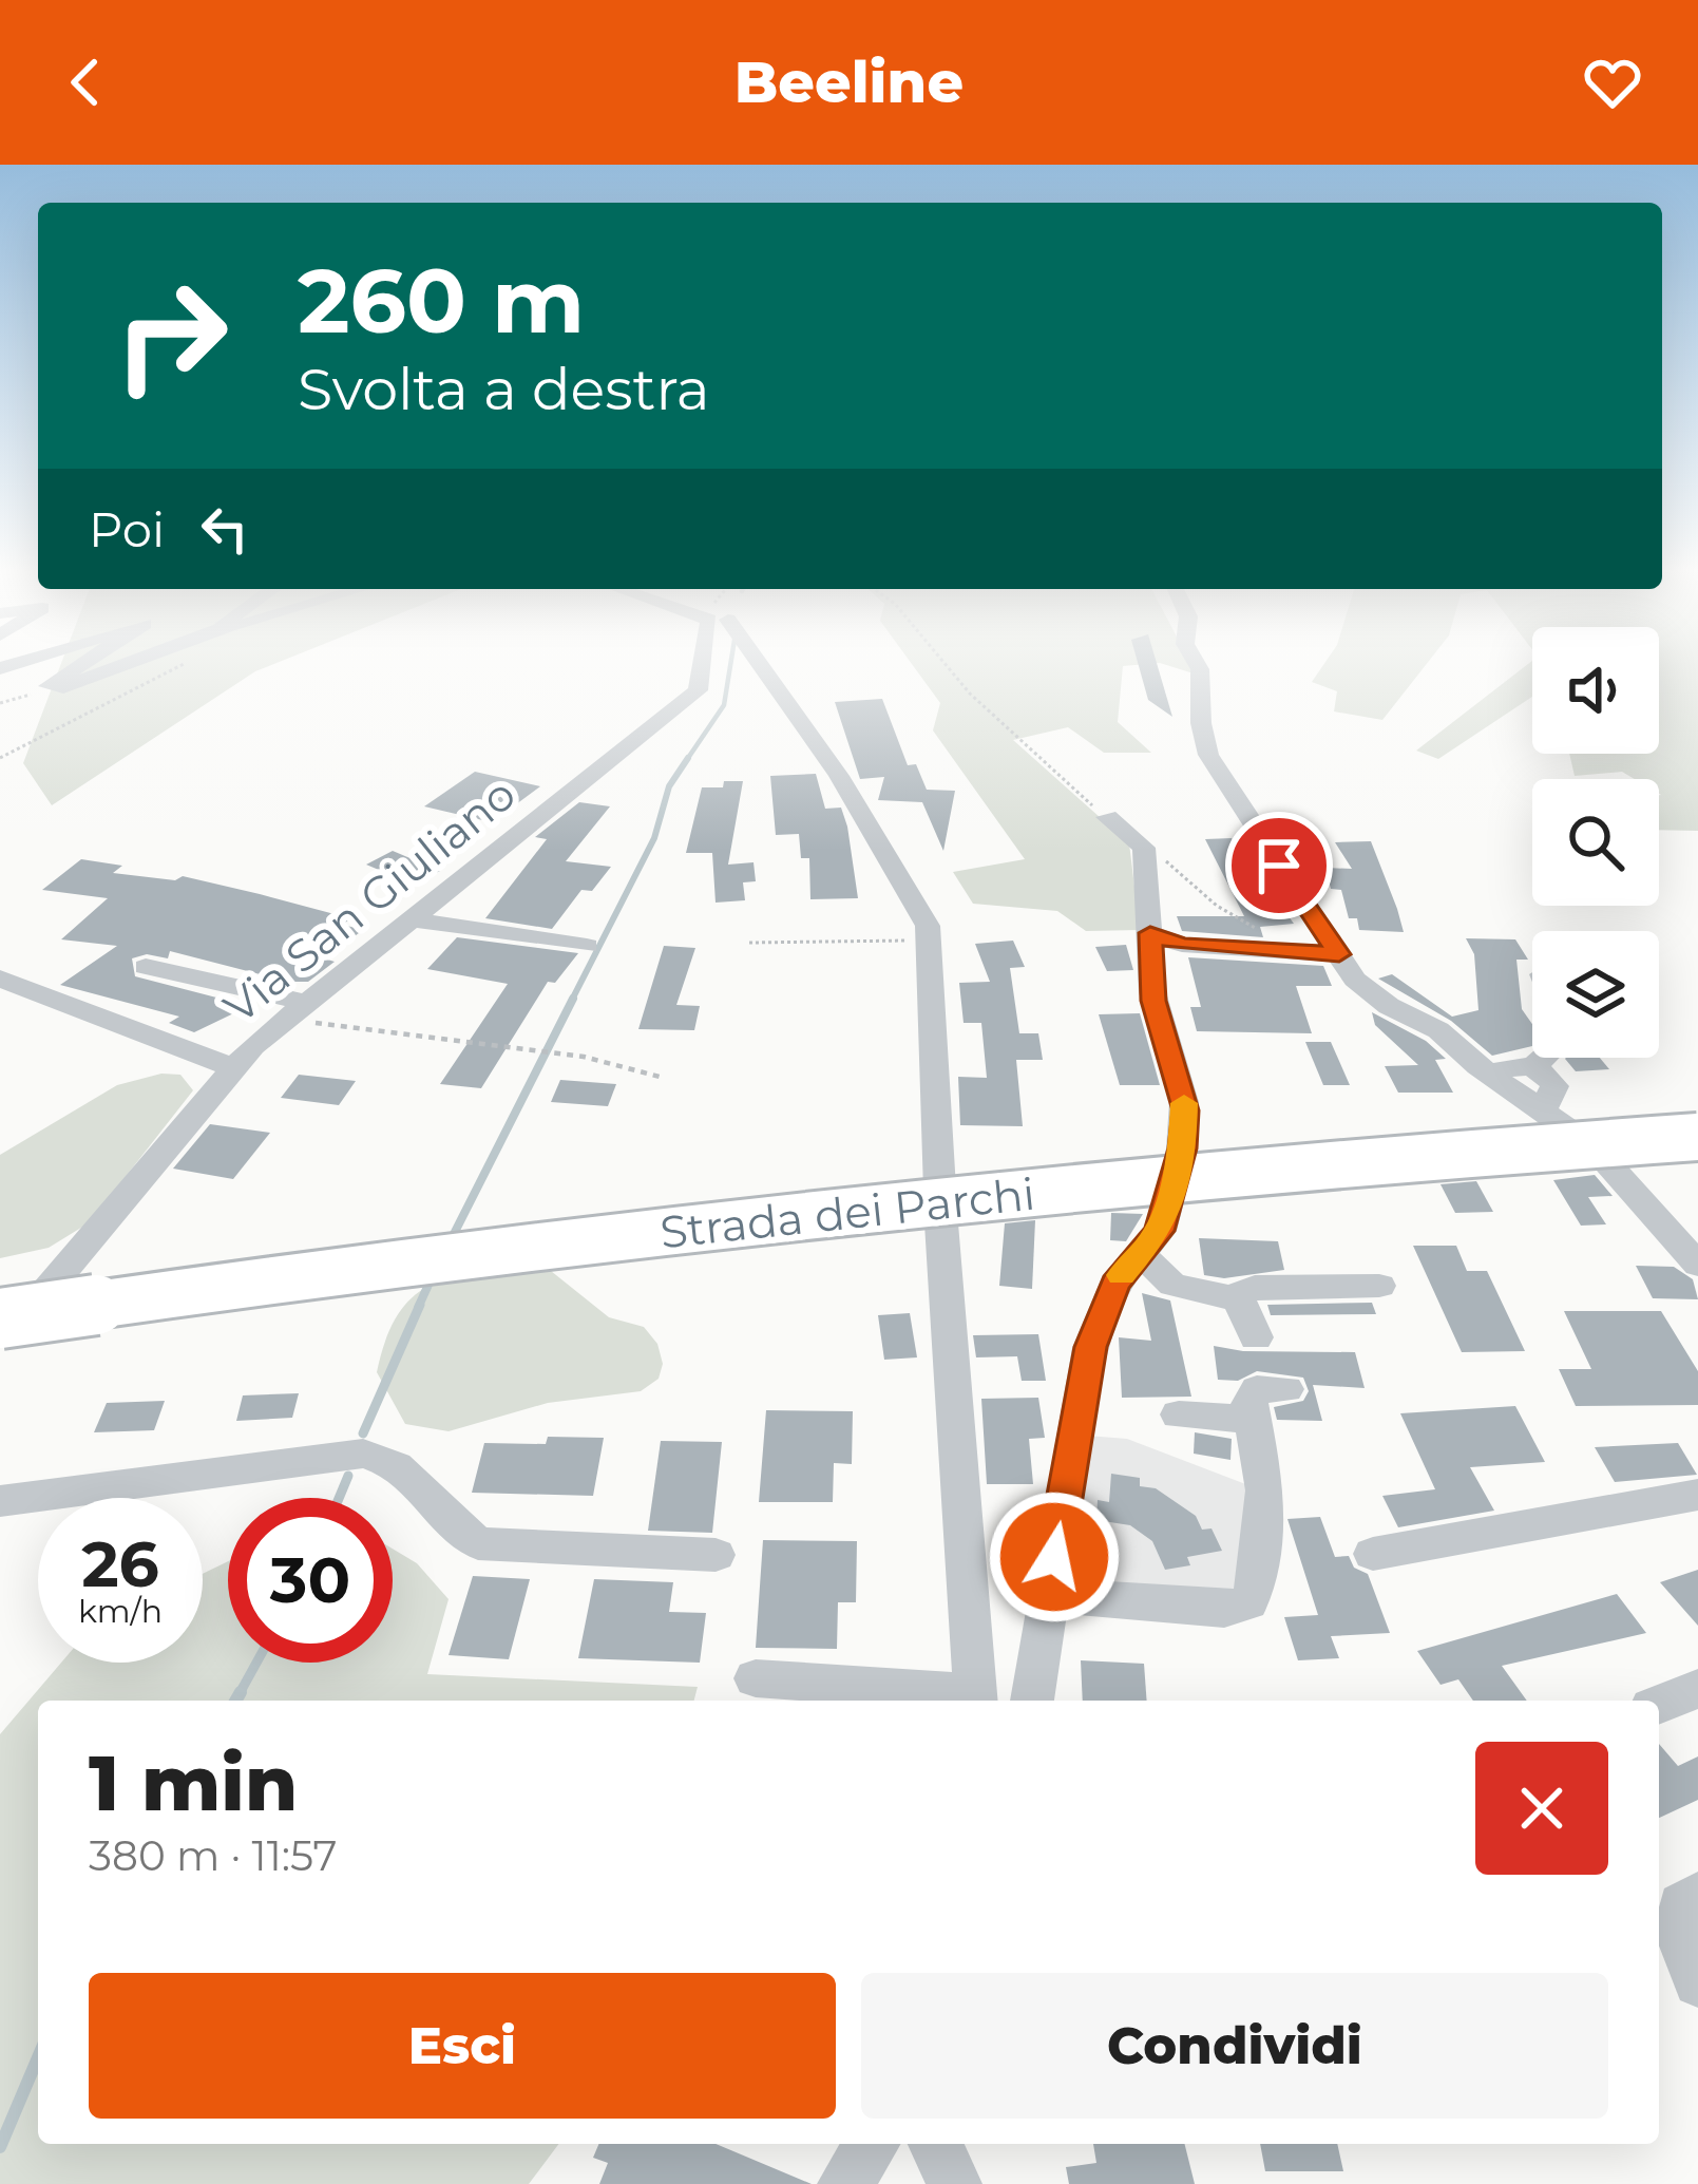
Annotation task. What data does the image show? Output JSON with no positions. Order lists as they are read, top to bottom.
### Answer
{
  "streets": {
    "highway": ["Strada dei Parchi"],
    "street": ["Via San Giuliano"]
  },
  "crossings": [
    ["Via San Giuliano", "Strada dei Parchi"]
  ],
  "page": {
    "header": "Beeline",
    "turn": ["260 m", "Svolta a destra"],
    "then": "Poi",
    "speed": "26 km/h",
    "limit": "30",
    "heading": ["1 min", "380 m · 11:57"],
    "buttons": ["Esci", "Condividi"]
  }
}
